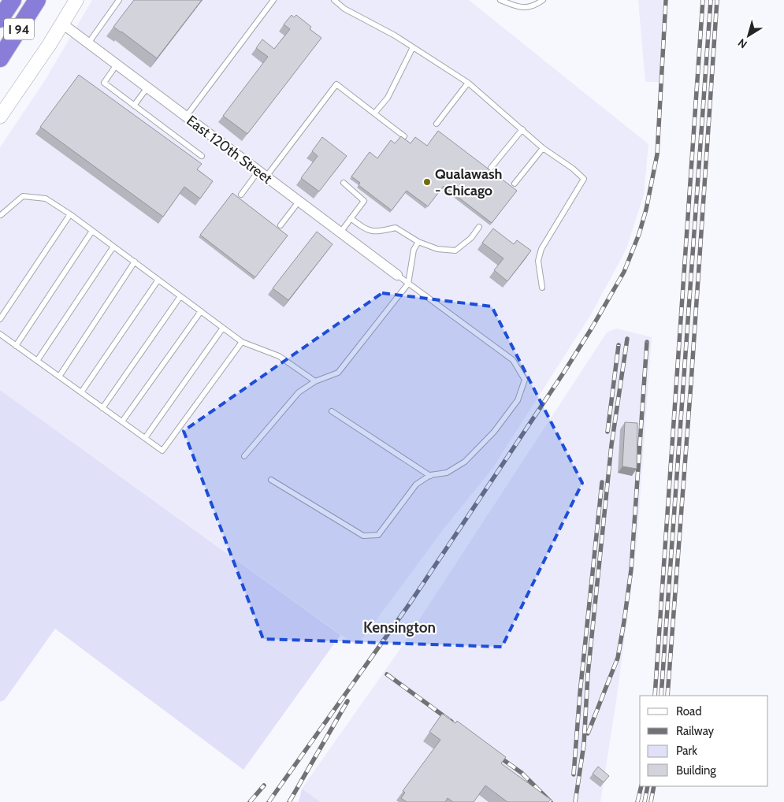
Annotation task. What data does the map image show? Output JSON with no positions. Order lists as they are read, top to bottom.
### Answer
{
  "streets": {
    "highway": ["I 94"],
    "street": ["East 120th Street"]
  },
  "districts": ["Kensington"],
  "places": ["Qualawash - Chicago"],
  "legend": [
    "Road",
    "Railway",
    "Park",
    "Building"
  ],
  "north": "bottom left"
}
